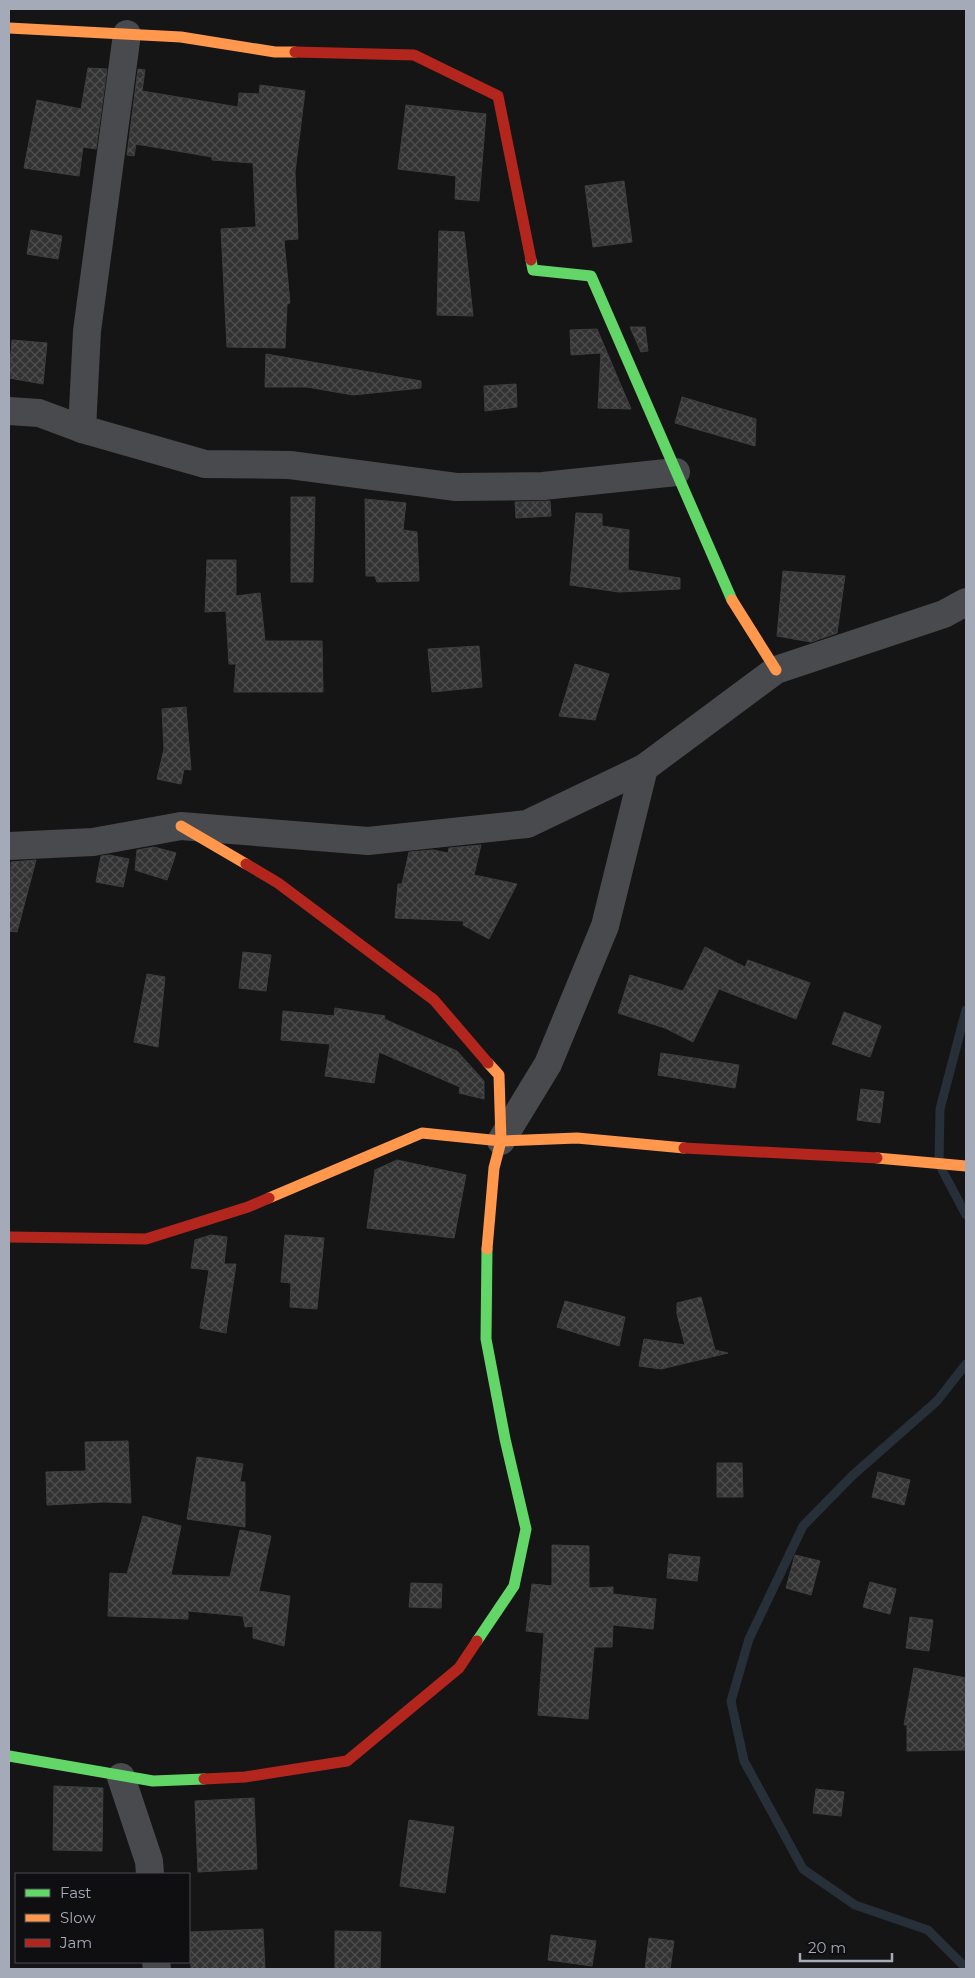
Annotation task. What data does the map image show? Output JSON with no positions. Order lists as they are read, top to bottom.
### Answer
{
  "legend": ["Fast", "Slow", "Jam"],
  "scale_bar": "20 m"
}
